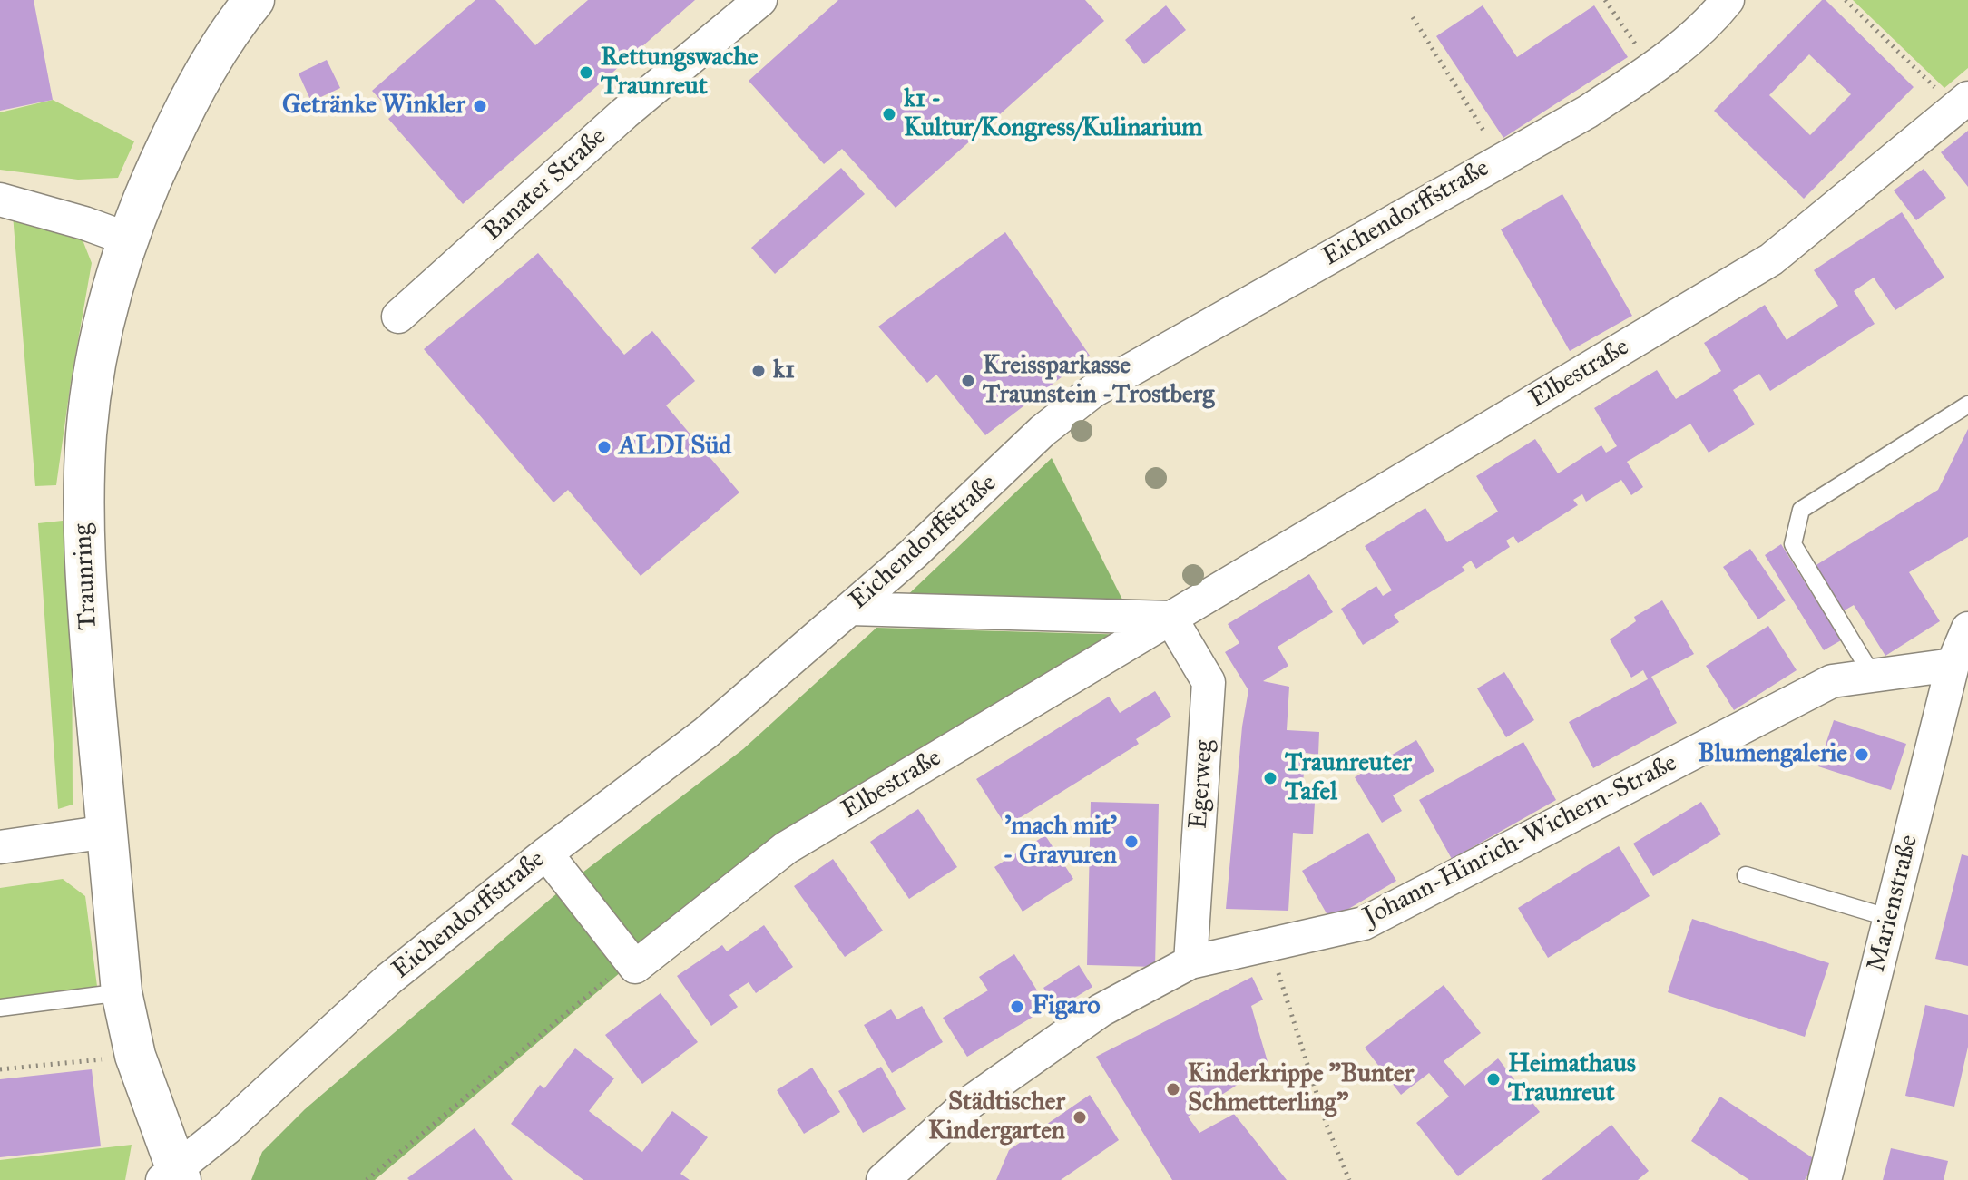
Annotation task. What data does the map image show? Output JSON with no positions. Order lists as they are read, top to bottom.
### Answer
{
  "streets": {
    "street": [
      "Banater Straße",
      "Eichendorffstraße",
      "Elbestraße",
      "Traunring",
      "Egerweg",
      "Johann-Hinrich-Wichern-Straße",
      "Marienstraße"
    ]
  },
  "crossings": [
    ["Eichendorffstraße", "Traunring"],
    ["Elbestraße", "Egerweg"],
    ["Egerweg", "Johann-Hinrich-Wichern-Straße"],
    ["Johann-Hinrich-Wichern-Straße", "Marienstraße"]
  ],
  "places": [
    "Rettungswache Traunreut",
    "Getränke Winkler",
    "k1 - Kultur/Kongress/Kulinarium",
    "k1",
    "Kreissparkasse Traunstein -Trostberg",
    "ALDI Süd",
    "Blumengalerie",
    "Traunreuter Tafel",
    "'mach mit' - Gravuren",
    "Figaro",
    "Heimathaus Traunreut",
    "Kinderkrippe \"Bunter Schmetterling\"",
    "Städtischer Kindergarten"
  ]
}
